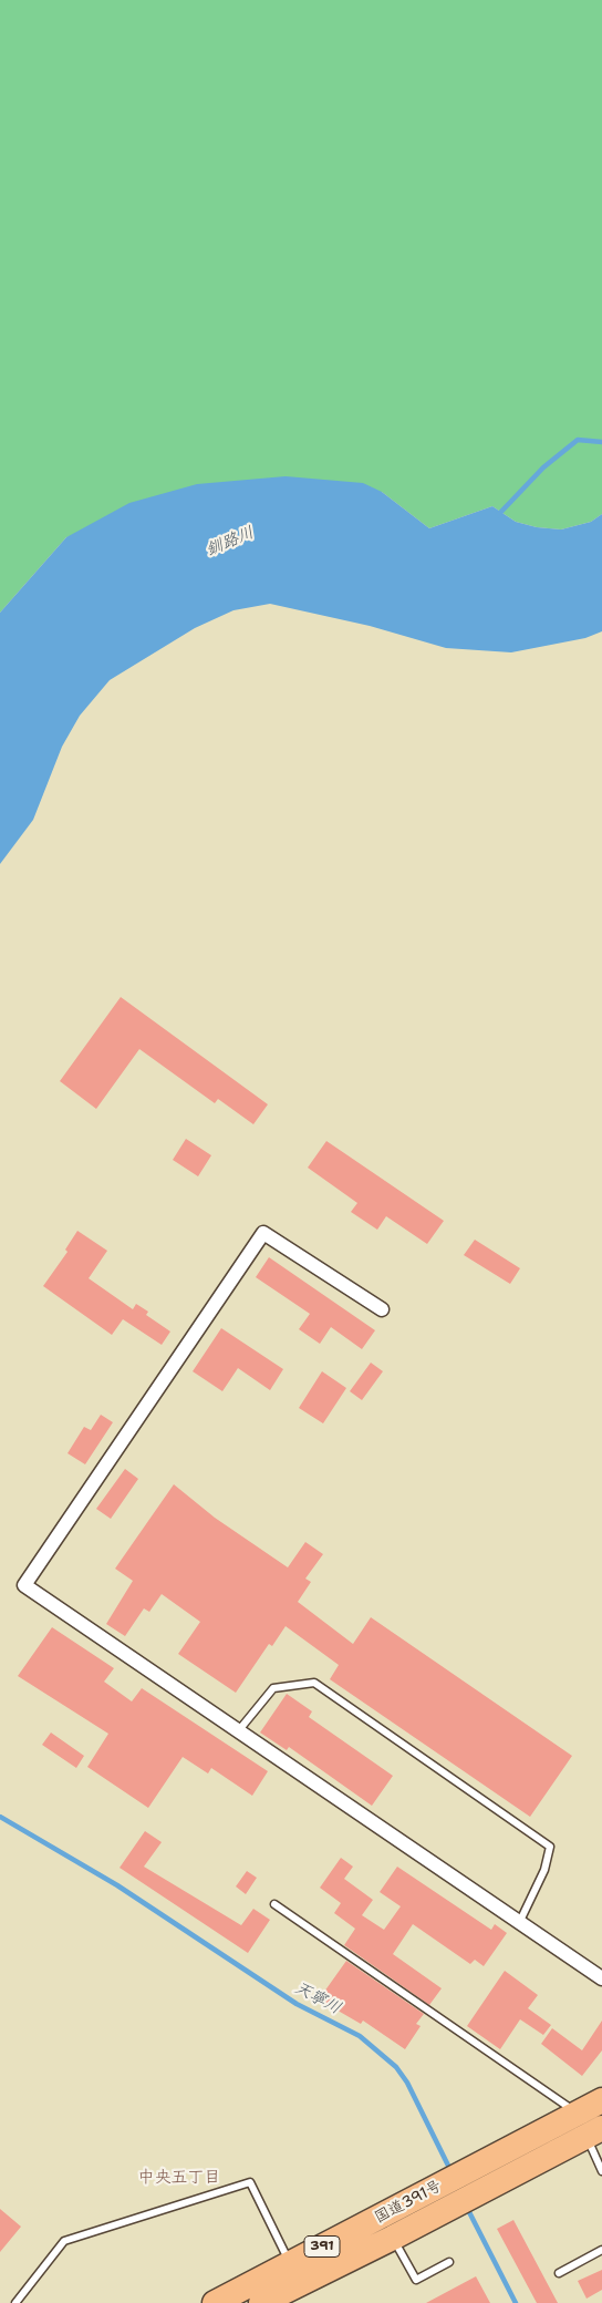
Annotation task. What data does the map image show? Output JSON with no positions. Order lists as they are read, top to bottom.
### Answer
{
  "streets": {
    "highway": ["国道391号", "391"]
  },
  "districts": ["中央五丁目"],
  "water": ["釧路川", "天寧川"]
}
